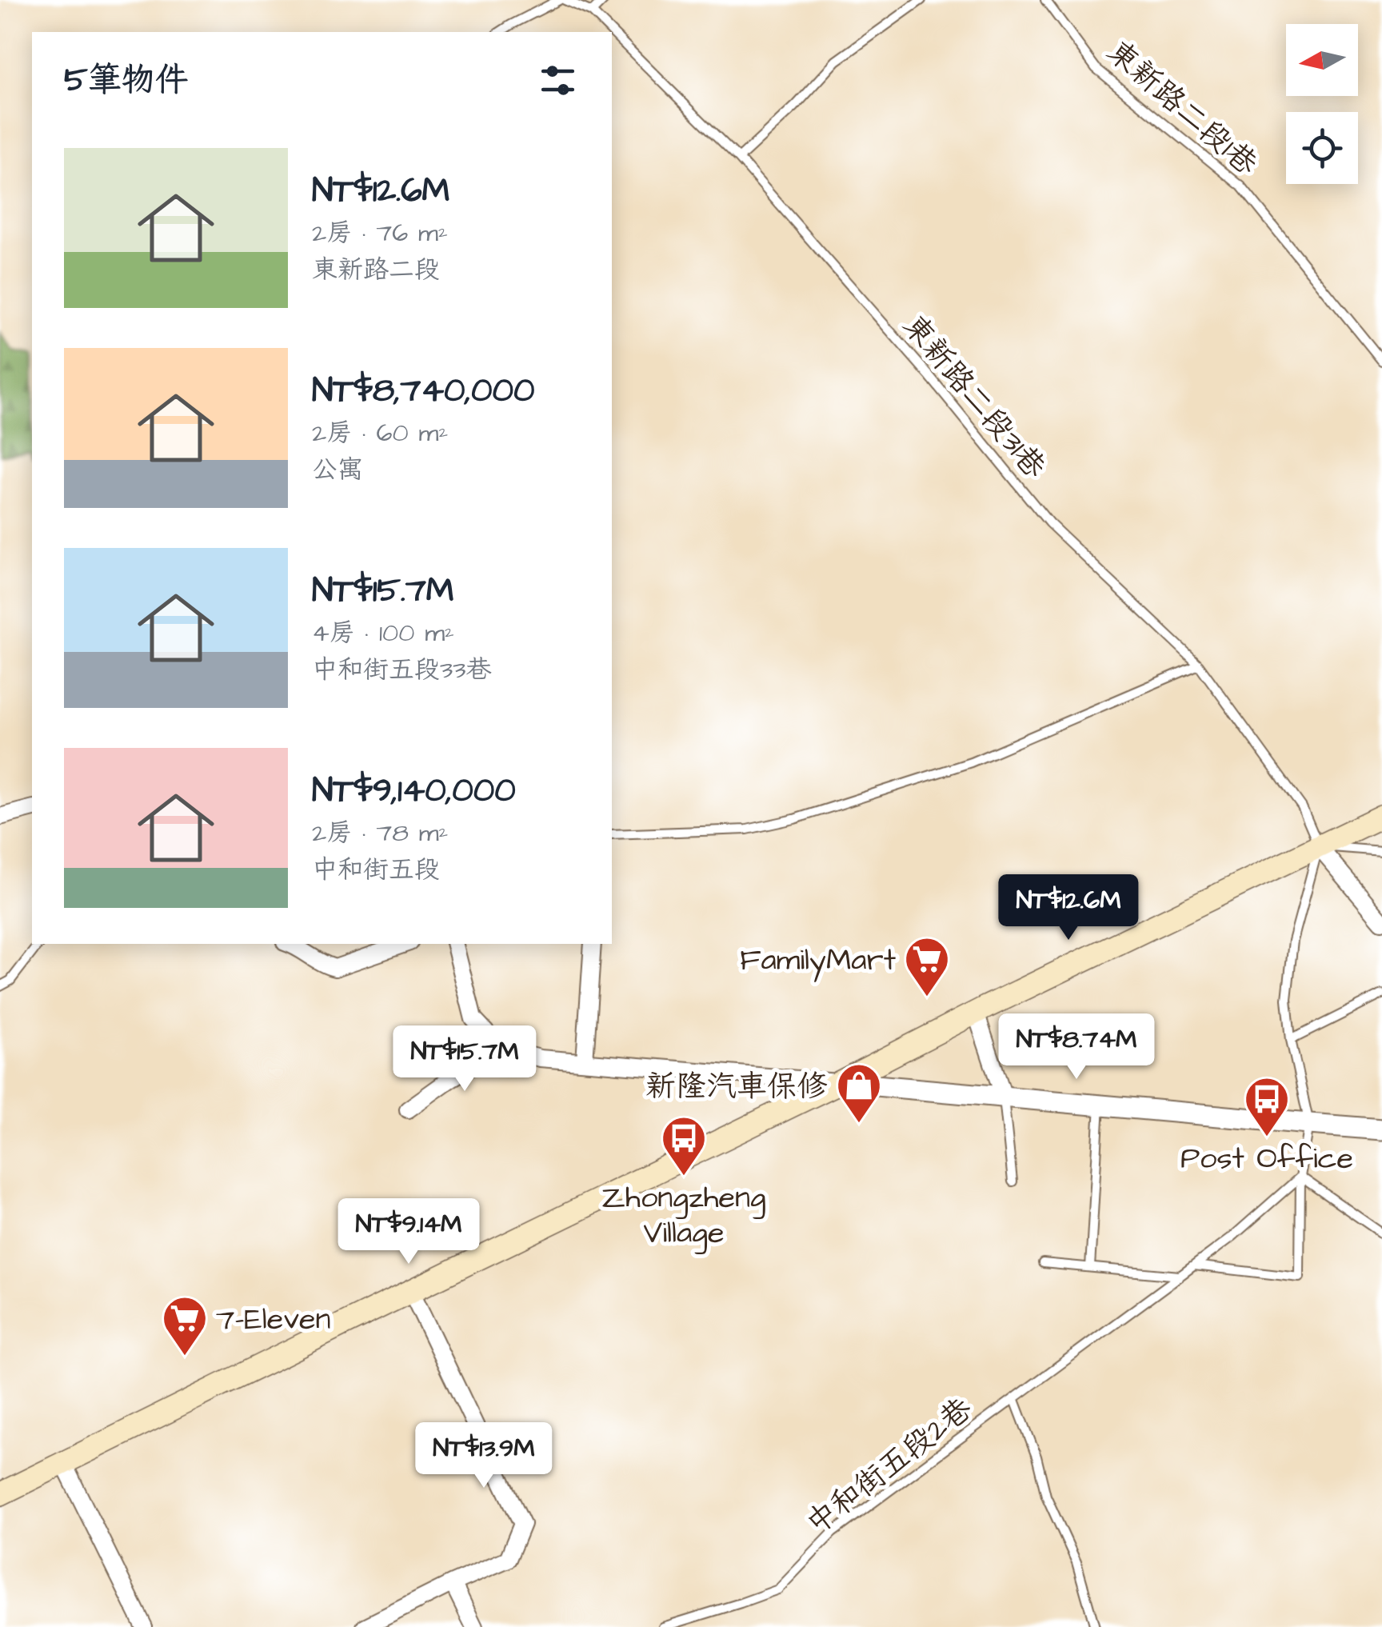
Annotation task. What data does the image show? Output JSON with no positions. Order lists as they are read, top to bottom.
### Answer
{
  "streets": {
    "lane": ["東新路二段1巷", "東新路二段31巷", "中和街五段2巷"]
  },
  "places": {
    "supermarket": ["FamilyMart", "7-Eleven"],
    "shop": ["新隆汽車保修"],
    "bus stop": ["Post Office", "Zhongzheng Village"]
  },
  "north": "left",
  "page": {
    "heading": "5筆物件",
    "list": [
      {
        "name": "NT$12.6M",
        "note": "2房 · 76 m² · 東新路二段"
      },
      {
        "name": "NT$8,740,000",
        "note": "2房 · 60 m² · 公寓"
      },
      {
        "name": "NT$15.7M",
        "note": "4房 · 100 m² · 中和街五段33巷"
      },
      {
        "name": "NT$9,140,000",
        "note": "2房 · 78 m² · 中和街五段"
      }
    ],
    "price": [
      "NT$12.6M",
      "NT$8.74M",
      "NT$15.7M",
      "NT$9.14M",
      "NT$13.9M"
    ]
  }
}
